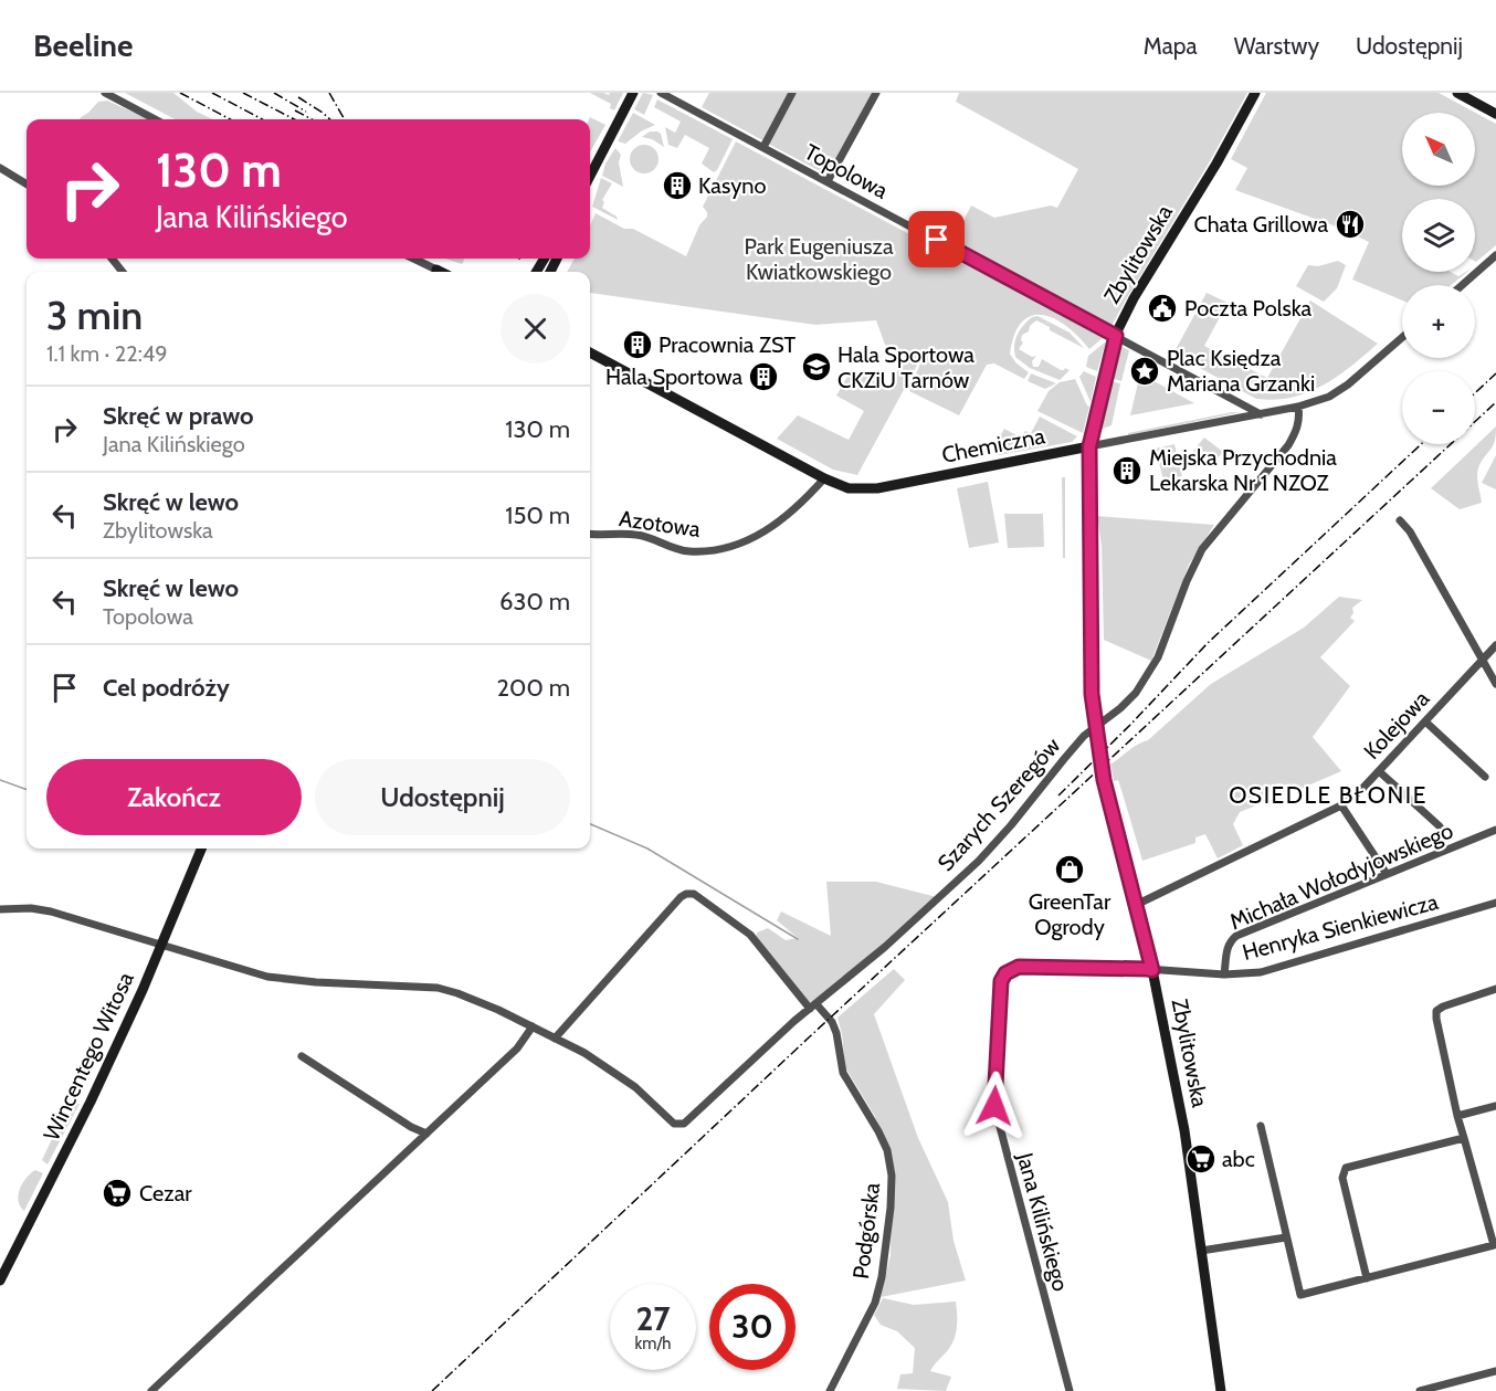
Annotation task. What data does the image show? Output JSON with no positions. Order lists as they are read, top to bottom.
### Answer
{
  "streets": {
    "street": [
      "Topolowa",
      "Zbylitowska",
      "Chemiczna",
      "Azotowa",
      "Kolejowa",
      "Szarych Szeregów",
      "Michała Wołodyjowskiego",
      "Henryka Sienkiewicza",
      "Wincentego Witosa",
      "Jana Kilińskiego",
      "Podgórska"
    ]
  },
  "crossings": [
    ["Topolowa", "Zbylitowska"],
    ["Topolowa", "Chemiczna"],
    ["Zbylitowska", "Chemiczna"],
    ["Zbylitowska", "Kolejowa"],
    ["Zbylitowska", "Henryka Sienkiewicza"],
    ["Zbylitowska", "Jana Kilińskiego"],
    ["Chemiczna", "Azotowa"],
    ["Chemiczna", "Szarych Szeregów"],
    ["Szarych Szeregów", "Podgórska"],
    ["Michała Wołodyjowskiego", "Henryka Sienkiewicza"],
    ["Henryka Sienkiewicza", "Jana Kilińskiego"]
  ],
  "districts": ["OSIEDLE BŁONIE"],
  "parks": ["Park Eugeniusza Kwiatkowskiego"],
  "places": {
    "building": [
      "Kasyno",
      "Pracownia ZST",
      "Hala Sportowa",
      "Miejska Przychodnia Lekarska Nr 1 NZOZ"
    ],
    "restaurant": ["Chata Grillowa"],
    "public building": ["Poczta Polska"],
    "school or university": ["Hala Sportowa CKZiU Tarnów"],
    "place": ["Plac Księdza Mariana Grzanki"],
    "shop": ["GreenTar Ogrody"],
    "supermarket": ["abc", "Cezar"]
  },
  "north": "top left",
  "page": {
    "header": "Beeline",
    "nav": ["Mapa", "Warstwy", "Udostępnij"],
    "map_buttons": ["+", "−"],
    "turn": ["130 m", "Jana Kilińskiego"],
    "heading": ["3 min", "1.1 km · 22:49"],
    "list": [
      {
        "name": "Skręć w prawo",
        "note": "Jana Kilińskiego",
        "value": "130 m"
      },
      {
        "name": "Skręć w lewo",
        "note": "Zbylitowska",
        "value": "150 m"
      },
      {
        "name": "Skręć w lewo",
        "note": "Topolowa",
        "value": "630 m"
      },
      {
        "name": "Cel podróży",
        "value": "200 m"
      }
    ],
    "buttons": ["Zakończ", "Udostępnij"],
    "speed": "27 km/h",
    "limit": "30"
  }
}
